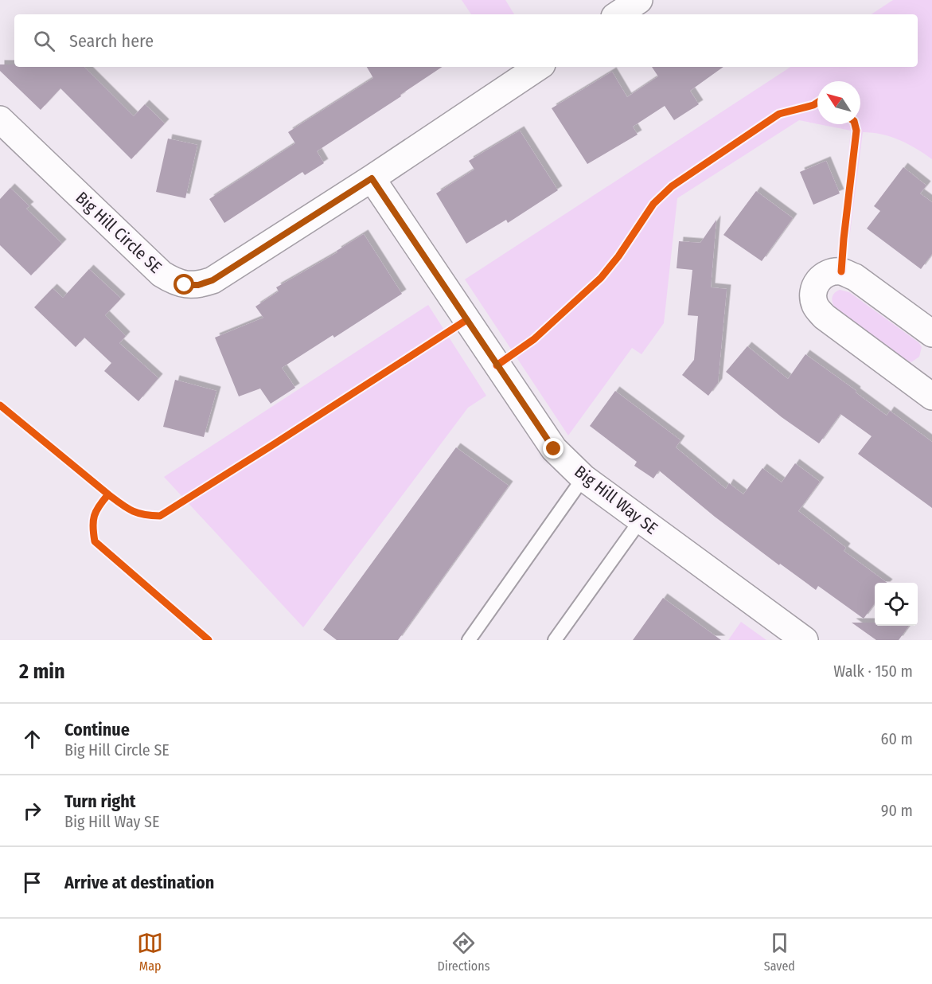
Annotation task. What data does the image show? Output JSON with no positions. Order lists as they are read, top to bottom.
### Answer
{
  "streets": {
    "street": ["Big Hill Circle SE", "Big Hill Way SE"]
  },
  "crossings": [
    ["Big Hill Circle SE", "Big Hill Way SE"]
  ],
  "north": "top left",
  "page": {
    "search": "Search here",
    "heading": ["2 min", "Walk · 150 m"],
    "list": [
      ["Continue", "Big Hill Circle SE", "60 m"],
      ["Turn right", "Big Hill Way SE", "90 m"],
      "Arrive at destination"
    ],
    "nav": ["Map", "Directions", "Saved"]
  }
}
